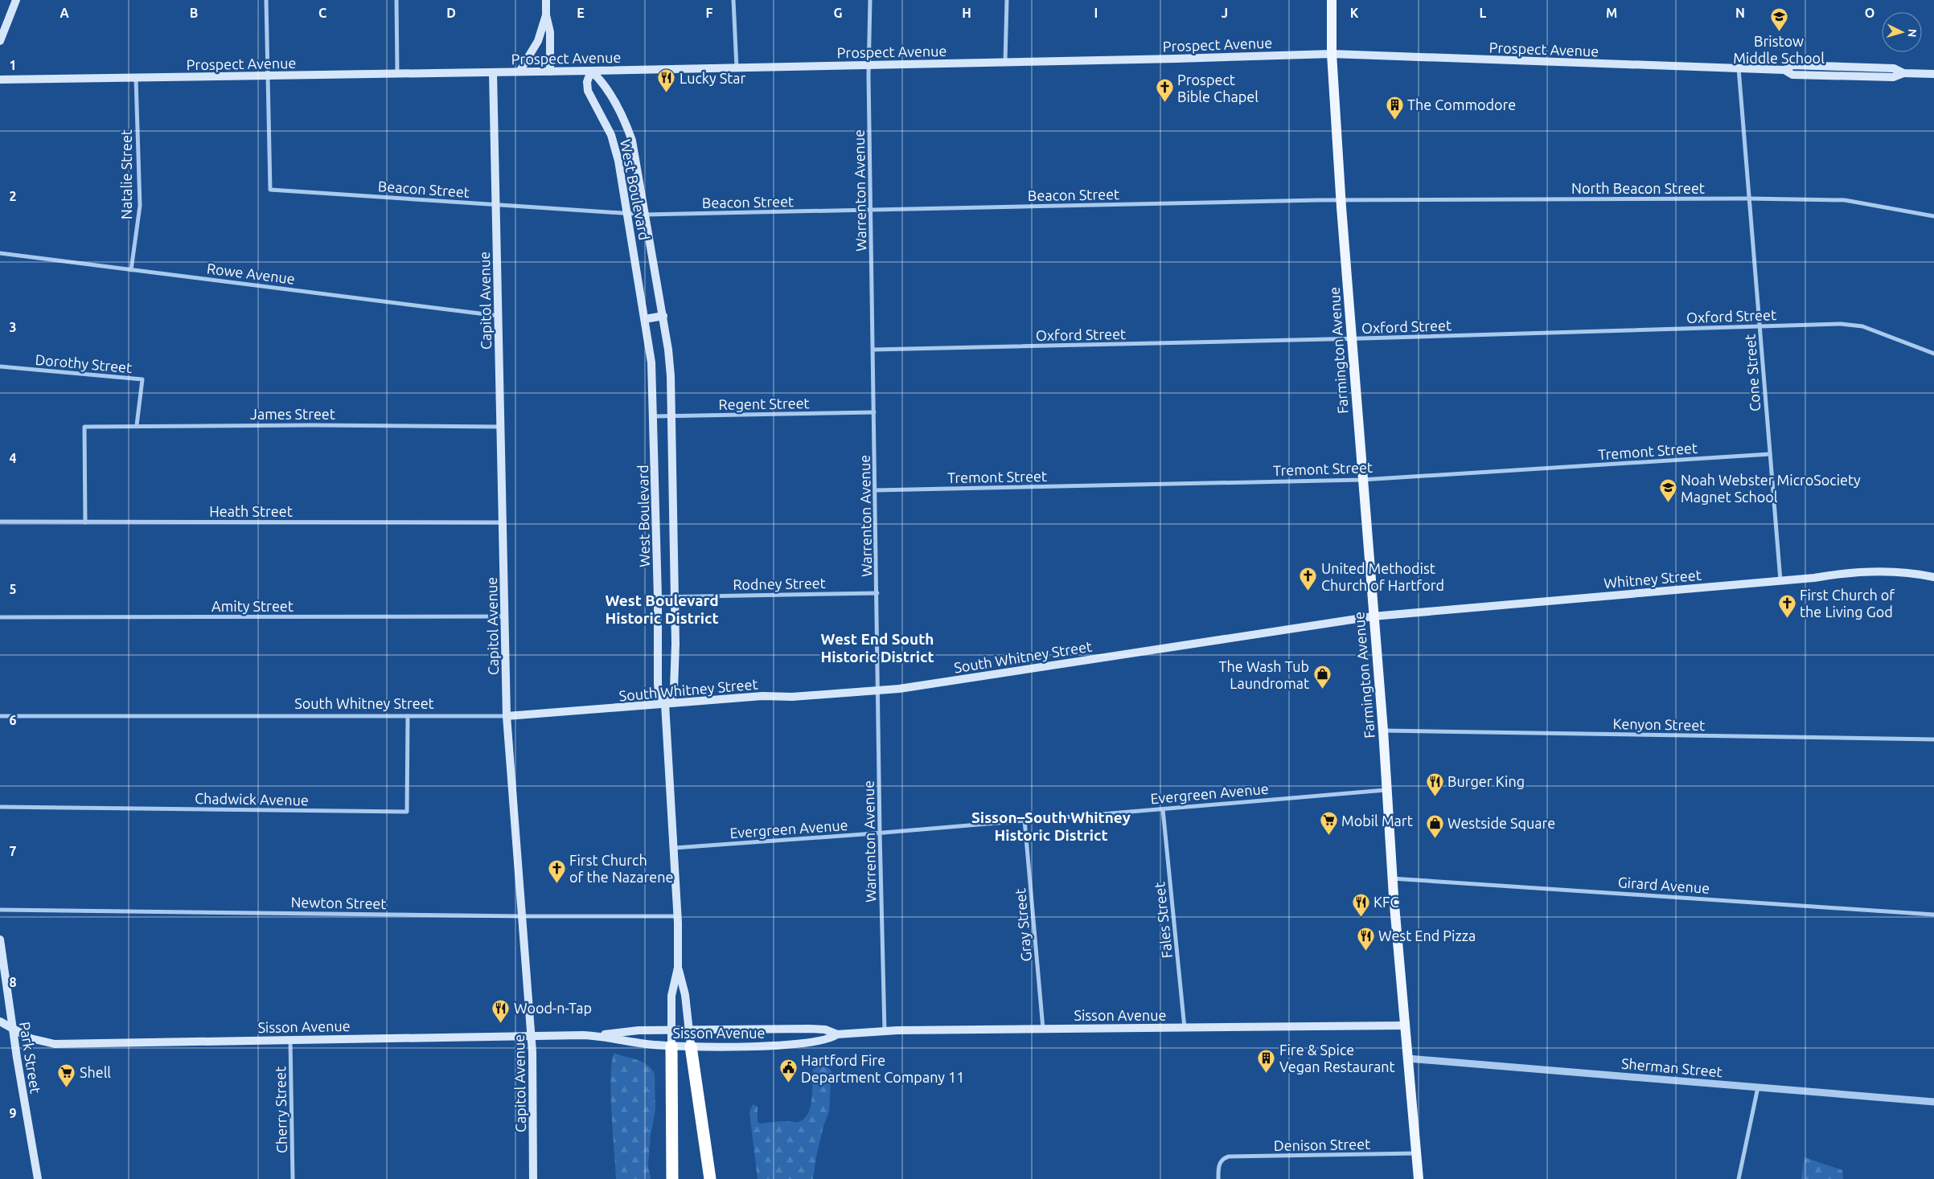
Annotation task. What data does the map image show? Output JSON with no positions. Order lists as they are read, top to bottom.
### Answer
{
  "streets": {
    "main road": [
      "Prospect Avenue",
      "West Boulevard",
      "Capitol Avenue",
      "Farmington Avenue",
      "Whitney Street",
      "South Whitney Street",
      "Sisson Avenue",
      "Park Street"
    ],
    "street": [
      "Natalie Street",
      "North Beacon Street",
      "Beacon Street",
      "Warrenton Avenue",
      "Rowe Avenue",
      "Oxford Street",
      "Dorothy Street",
      "Cone Street",
      "Regent Street",
      "James Street",
      "Tremont Street",
      "Heath Street",
      "Rodney Street",
      "Amity Street",
      "Kenyon Street",
      "Evergreen Avenue",
      "Chadwick Avenue",
      "Girard Avenue",
      "Newton Street",
      "Fales Street",
      "Gray Street",
      "Sherman Street",
      "Cherry Street",
      "Denison Street"
    ]
  },
  "crossings": [
    ["Prospect Avenue", "Natalie Street"],
    ["Prospect Avenue", "Beacon Street"],
    ["Prospect Avenue", "West Boulevard"],
    ["Prospect Avenue", "Warrenton Avenue"],
    ["Prospect Avenue", "Capitol Avenue"],
    ["Prospect Avenue", "Farmington Avenue"],
    ["Prospect Avenue", "Cone Street"],
    ["Natalie Street", "Rowe Avenue"],
    ["North Beacon Street", "Beacon Street"],
    ["North Beacon Street", "Farmington Avenue"],
    ["North Beacon Street", "Cone Street"],
    ["Beacon Street", "West Boulevard"],
    ["Beacon Street", "Warrenton Avenue"],
    ["Beacon Street", "Capitol Avenue"],
    ["Beacon Street", "Farmington Avenue"],
    ["West Boulevard", "Regent Street"],
    ["West Boulevard", "Rodney Street"],
    ["West Boulevard", "South Whitney Street"],
    ["West Boulevard", "Evergreen Avenue"],
    ["West Boulevard", "Newton Street"],
    ["West Boulevard", "Sisson Avenue"],
    ["Warrenton Avenue", "Oxford Street"],
    ["Warrenton Avenue", "Regent Street"],
    ["Warrenton Avenue", "Tremont Street"],
    ["Warrenton Avenue", "Rodney Street"],
    ["Warrenton Avenue", "South Whitney Street"],
    ["Warrenton Avenue", "Evergreen Avenue"],
    ["Warrenton Avenue", "Sisson Avenue"],
    ["Rowe Avenue", "Capitol Avenue"],
    ["Capitol Avenue", "James Street"],
    ["Capitol Avenue", "Heath Street"],
    ["Capitol Avenue", "Amity Street"],
    ["Capitol Avenue", "South Whitney Street"],
    ["Capitol Avenue", "Newton Street"],
    ["Capitol Avenue", "Sisson Avenue"],
    ["Oxford Street", "Farmington Avenue"],
    ["Oxford Street", "Cone Street"],
    ["Farmington Avenue", "Tremont Street"],
    ["Farmington Avenue", "Whitney Street"],
    ["Farmington Avenue", "South Whitney Street"],
    ["Farmington Avenue", "Kenyon Street"],
    ["Farmington Avenue", "Evergreen Avenue"],
    ["Farmington Avenue", "Girard Avenue"],
    ["Farmington Avenue", "Sisson Avenue"],
    ["Farmington Avenue", "Sherman Street"],
    ["Farmington Avenue", "Denison Street"],
    ["Dorothy Street", "James Street"],
    ["Cone Street", "Tremont Street"],
    ["Cone Street", "Whitney Street"],
    ["James Street", "Heath Street"],
    ["Whitney Street", "South Whitney Street"],
    ["South Whitney Street", "Chadwick Avenue"],
    ["Evergreen Avenue", "Fales Street"],
    ["Evergreen Avenue", "Gray Street"],
    ["Fales Street", "Sisson Avenue"],
    ["Gray Street", "Sisson Avenue"],
    ["Sisson Avenue", "Park Street"],
    ["Sisson Avenue", "Cherry Street"]
  ],
  "districts": ["West Boulevard Historic District", "West End South Historic District", "Sisson–South Whitney Historic District"],
  "places": {
    "school or university": ["Bristow Middle School", "Noah Webster MicroSociety Magnet School"],
    "restaurant": [
      "Lucky Star",
      "Burger King",
      "KFC",
      "West End Pizza",
      "Wood-n-Tap"
    ],
    "church": [
      "Prospect Bible Chapel",
      "United Methodist Church of Hartford",
      "First Church of the Living God",
      "First Church of the Nazarene"
    ],
    "building": ["The Commodore", "Fire & Spice Vegan Restaurant"],
    "shop": ["The Wash Tub Laundromat", "Westside Square"],
    "supermarket": ["Mobil Mart", "Shell"],
    "public building": ["Hartford Fire Department Company 11"]
  },
  "north": "right",
  "grid": {
    "columns": [
      "A",
      "B",
      "C",
      "D",
      "E",
      "F",
      "G",
      "H",
      "I",
      "J",
      "K",
      "L",
      "M",
      "N",
      "O"
    ],
    "rows": [
      "1",
      "2",
      "3",
      "4",
      "5",
      "6",
      "7",
      "8",
      "9"
    ]
  }
}
